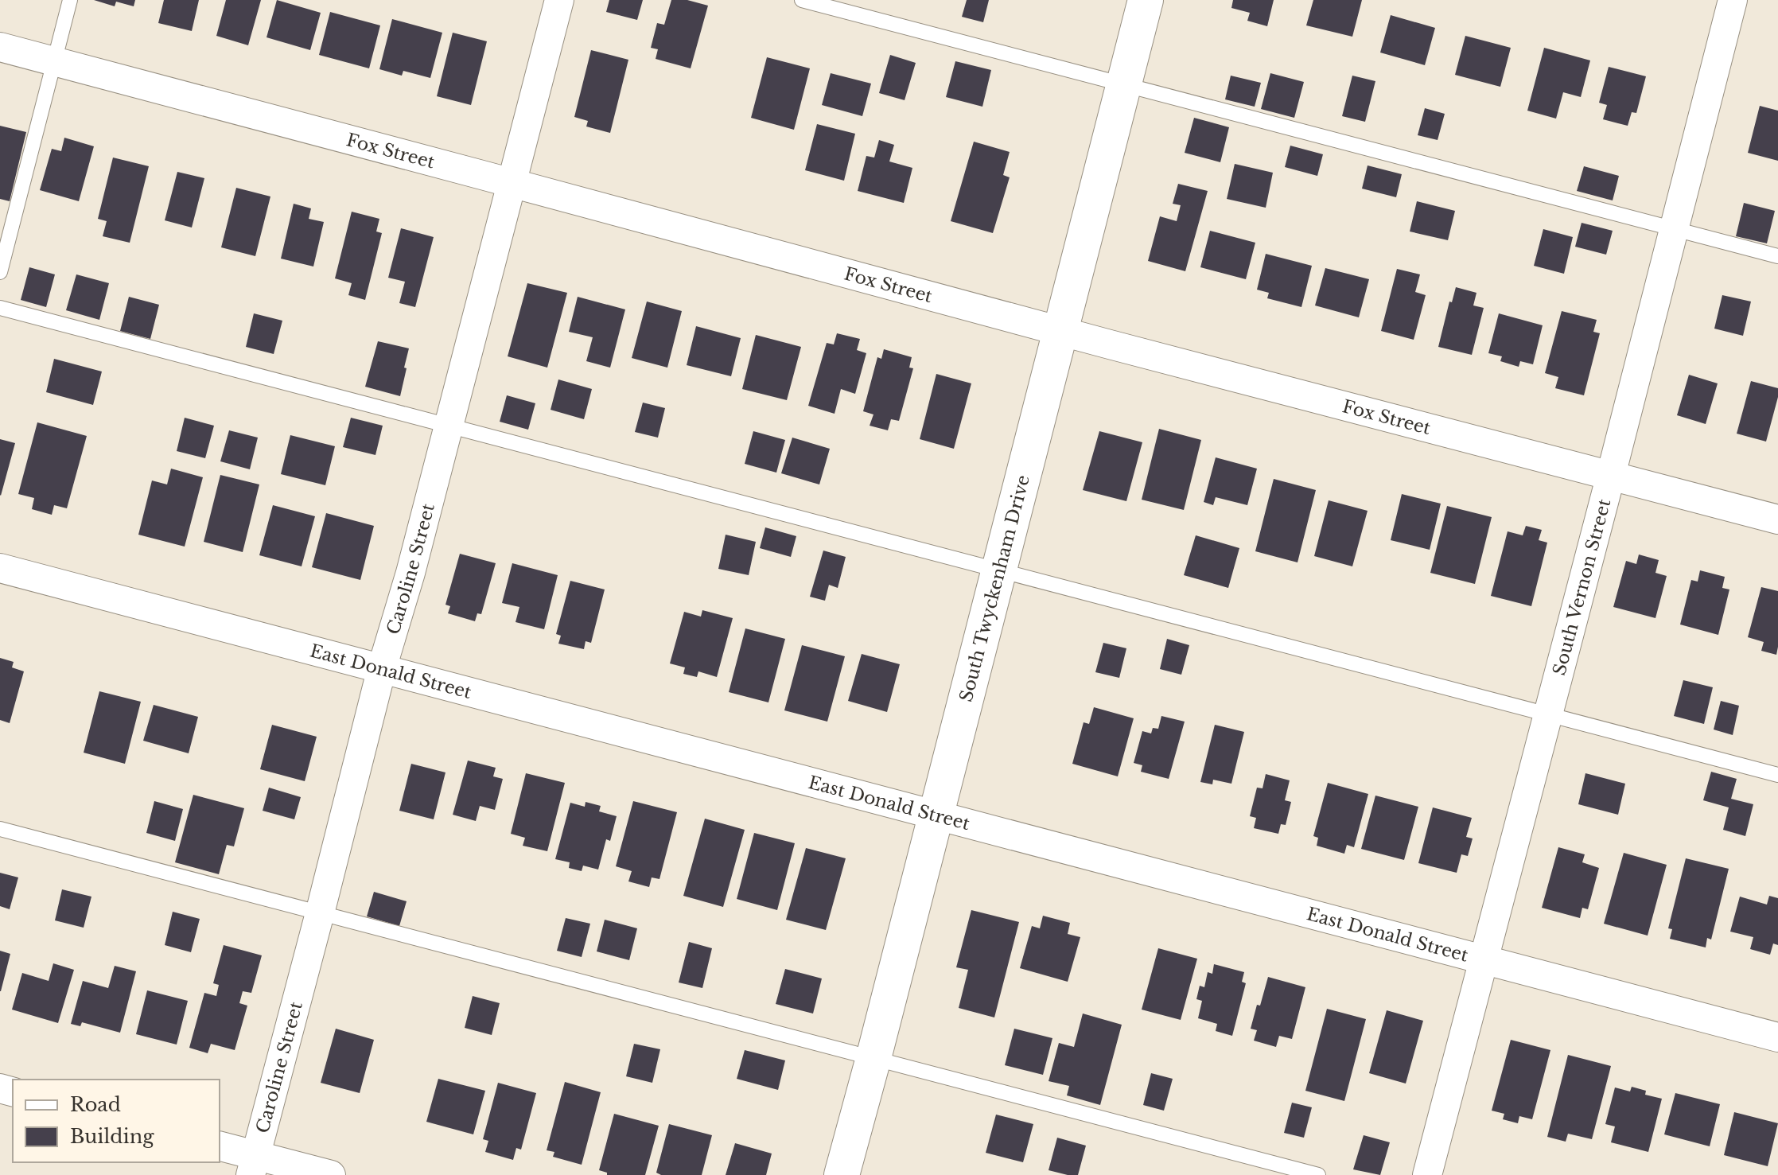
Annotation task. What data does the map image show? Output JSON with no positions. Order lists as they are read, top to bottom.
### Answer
{
  "streets": {
    "street": [
      "Fox Street",
      "Caroline Street",
      "South Twyckenham Drive",
      "South Vernon Street",
      "East Donald Street"
    ]
  },
  "crossings": [
    ["Fox Street", "Caroline Street"],
    ["Fox Street", "South Twyckenham Drive"],
    ["Fox Street", "South Vernon Street"],
    ["Caroline Street", "East Donald Street"],
    ["South Twyckenham Drive", "East Donald Street"],
    ["South Vernon Street", "East Donald Street"]
  ],
  "legend": ["Road", "Building"]
}
